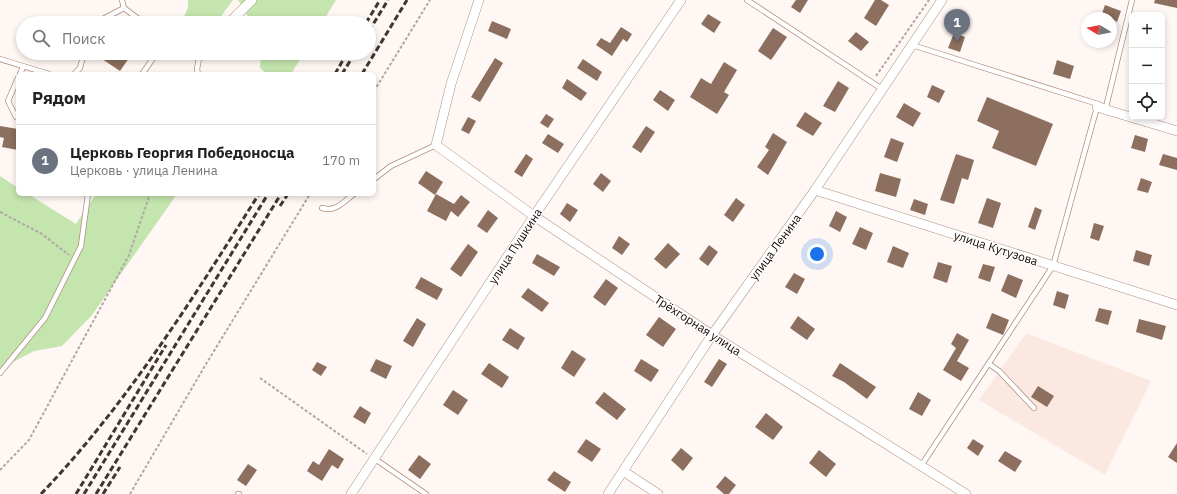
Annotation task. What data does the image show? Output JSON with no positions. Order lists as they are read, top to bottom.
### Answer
{
  "streets": {
    "street": [
      "улица Пушкина",
      "улица Ленина",
      "улица Кутузова",
      "Трёхгорная улица"
    ]
  },
  "crossings": [
    ["улица Пушкина", "Трёхгорная улица"],
    ["улица Ленина", "улица Кутузова"],
    ["улица Ленина", "Трёхгорная улица"]
  ],
  "north": "left",
  "page": {
    "pins": "1",
    "map_buttons": ["+", "−"],
    "search": "Поиск",
    "heading": "Рядом",
    "list": [
      {
        "mark": "1",
        "name": "Церковь Георгия Победоносца",
        "note": "Церковь · улица Ленина",
        "value": "170 m"
      }
    ]
  }
}
